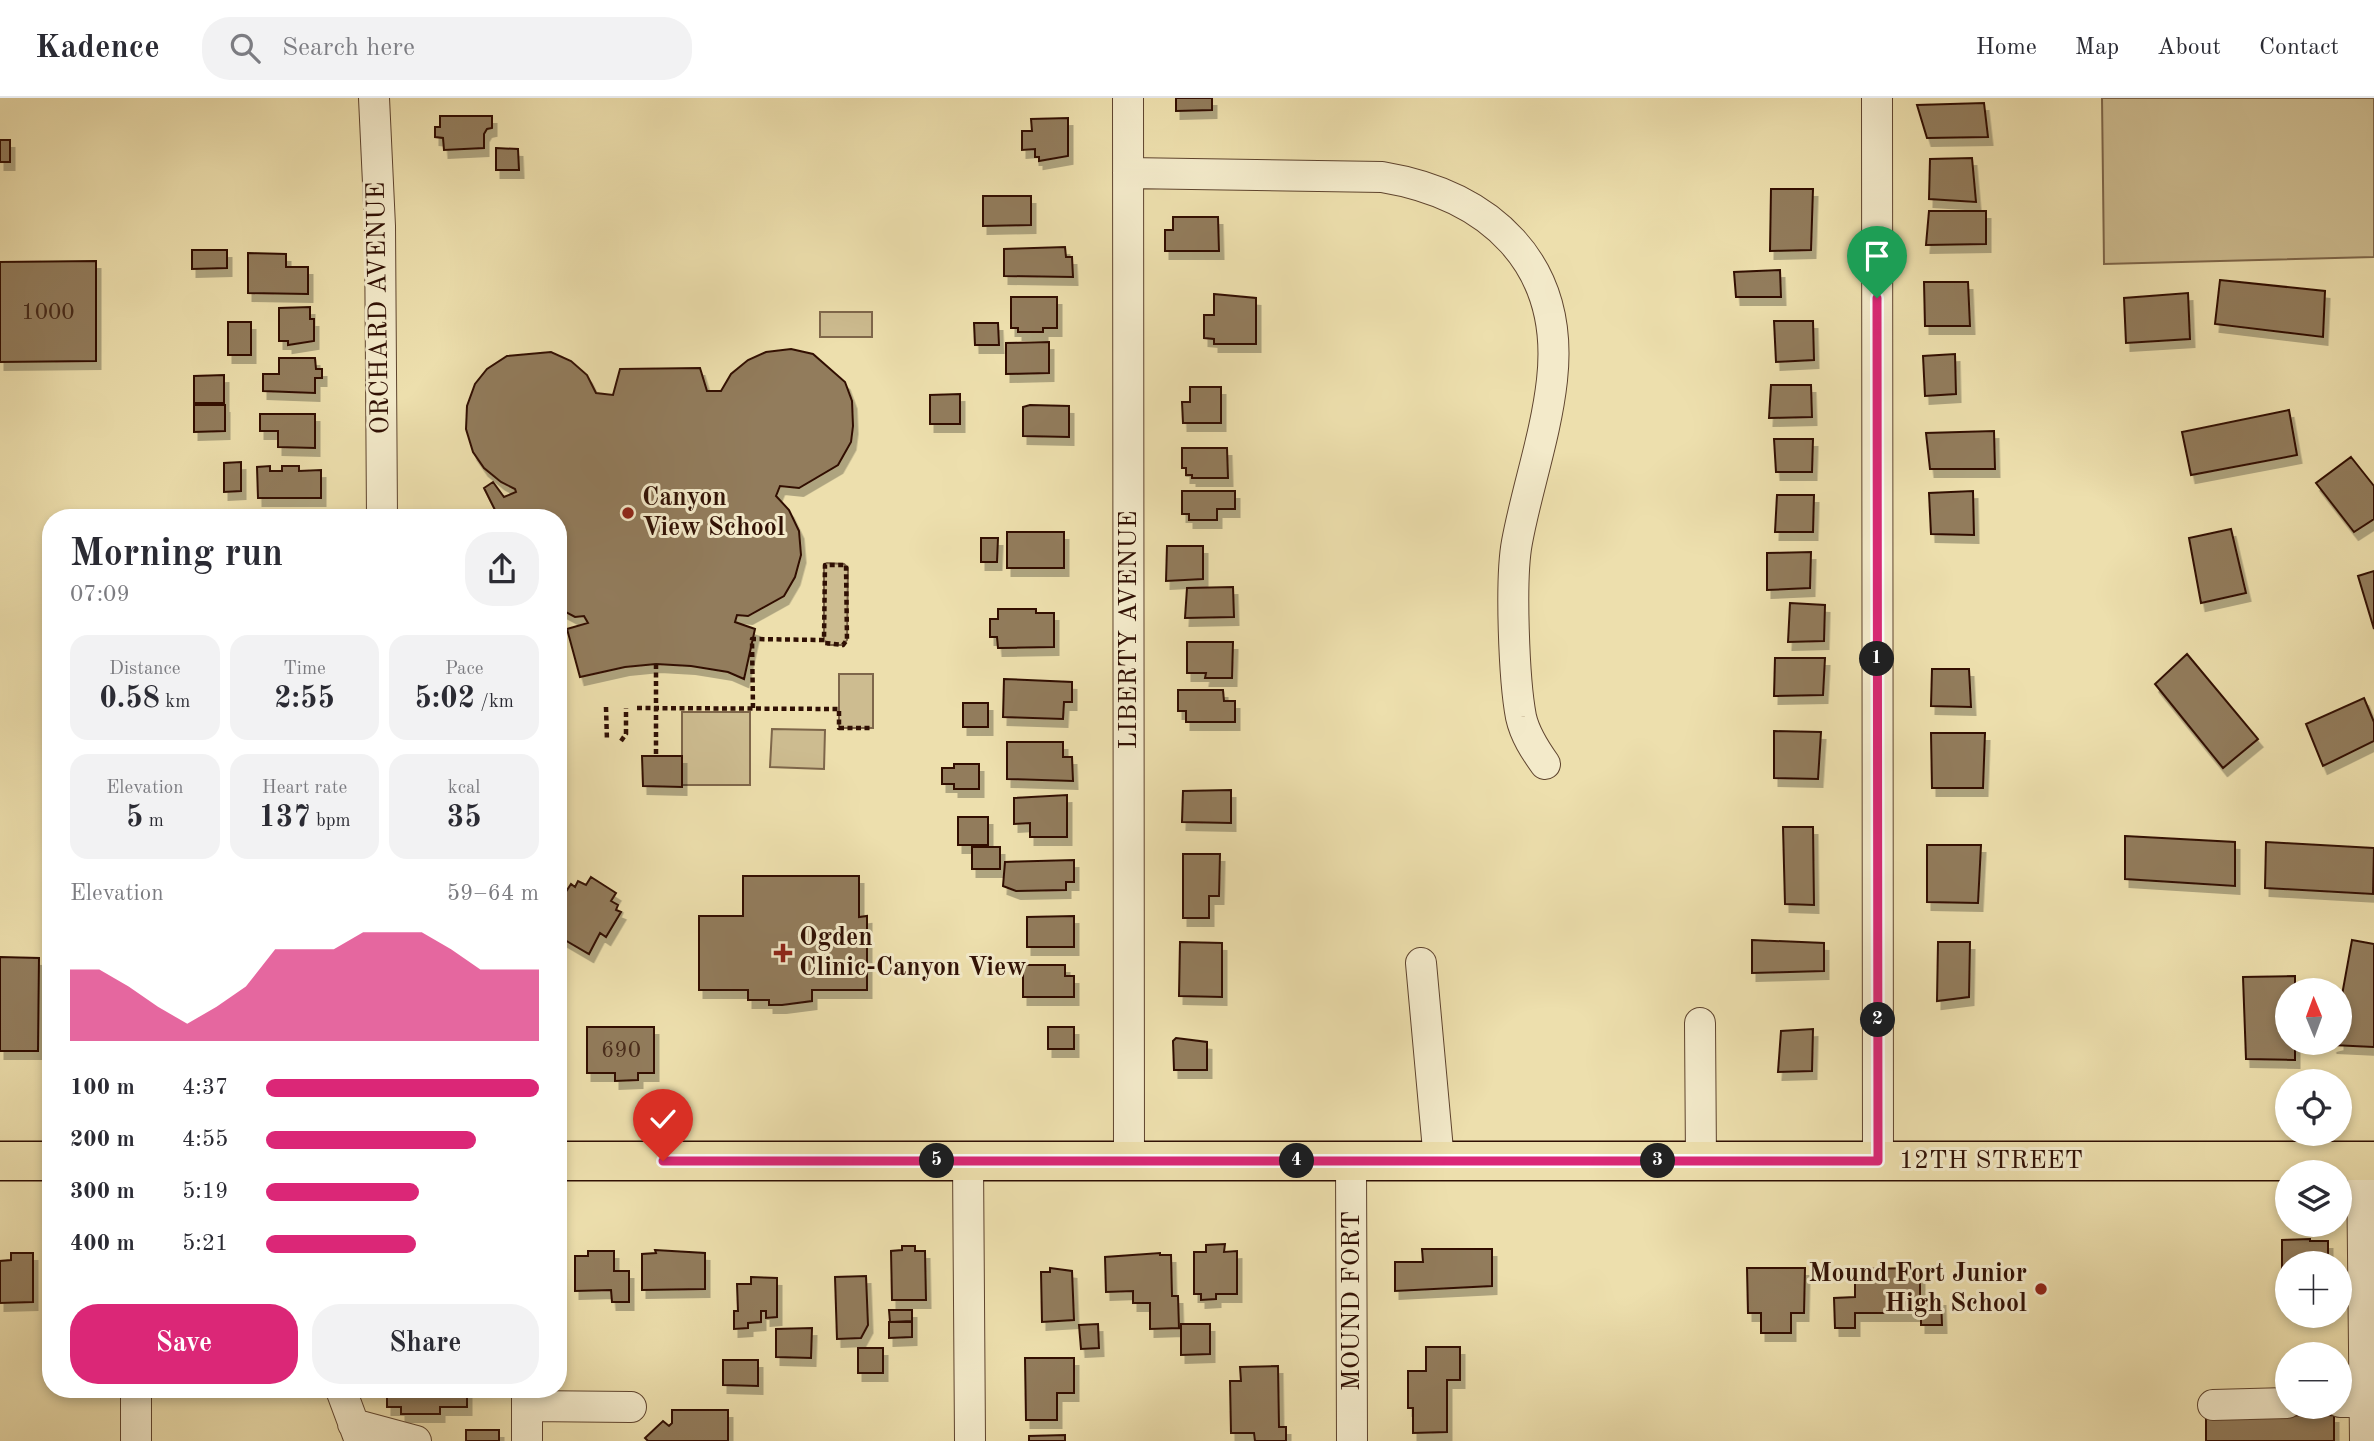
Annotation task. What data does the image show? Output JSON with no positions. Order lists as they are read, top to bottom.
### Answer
{
  "streets": {
    "main road": ["12TH STREET"],
    "street": ["ORCHARD AVENUE", "LIBERTY AVENUE", "MOUND FORT"]
  },
  "crossings": [
    ["LIBERTY AVENUE", "12TH STREET"],
    ["12TH STREET", "MOUND FORT"]
  ],
  "places": {
    "other": ["Canyon View School", "Mound Fort Junior High School"],
    "health": ["Ogden Clinic-Canyon View"]
  },
  "house_numbers": ["1000", "690"],
  "north": "top",
  "page": {
    "header": "Kadence",
    "search": "Search here",
    "nav": [
      "Home",
      "Map",
      "About",
      "Contact"
    ],
    "heading": ["Morning run", "07:09"],
    "stats": [
      ["Distance", "0.58 km"],
      ["Time", "2:55"],
      ["Pace", "5:02 /km"],
      ["Elevation", "5 m"],
      ["Heart rate", "137 bpm"],
      ["kcal", "35"]
    ],
    "pins": [
      "1",
      "2",
      "3",
      "4",
      "5"
    ],
    "chart": ["Elevation", "59–64 m"],
    "map_buttons": ["+", "−"],
    "list": [
      {
        "name": "100 m",
        "note": "4:37"
      },
      {
        "name": "200 m",
        "note": "4:55"
      },
      {
        "name": "300 m",
        "note": "5:19"
      },
      {
        "name": "400 m",
        "note": "5:21"
      }
    ],
    "buttons": ["Save", "Share"]
  }
}
